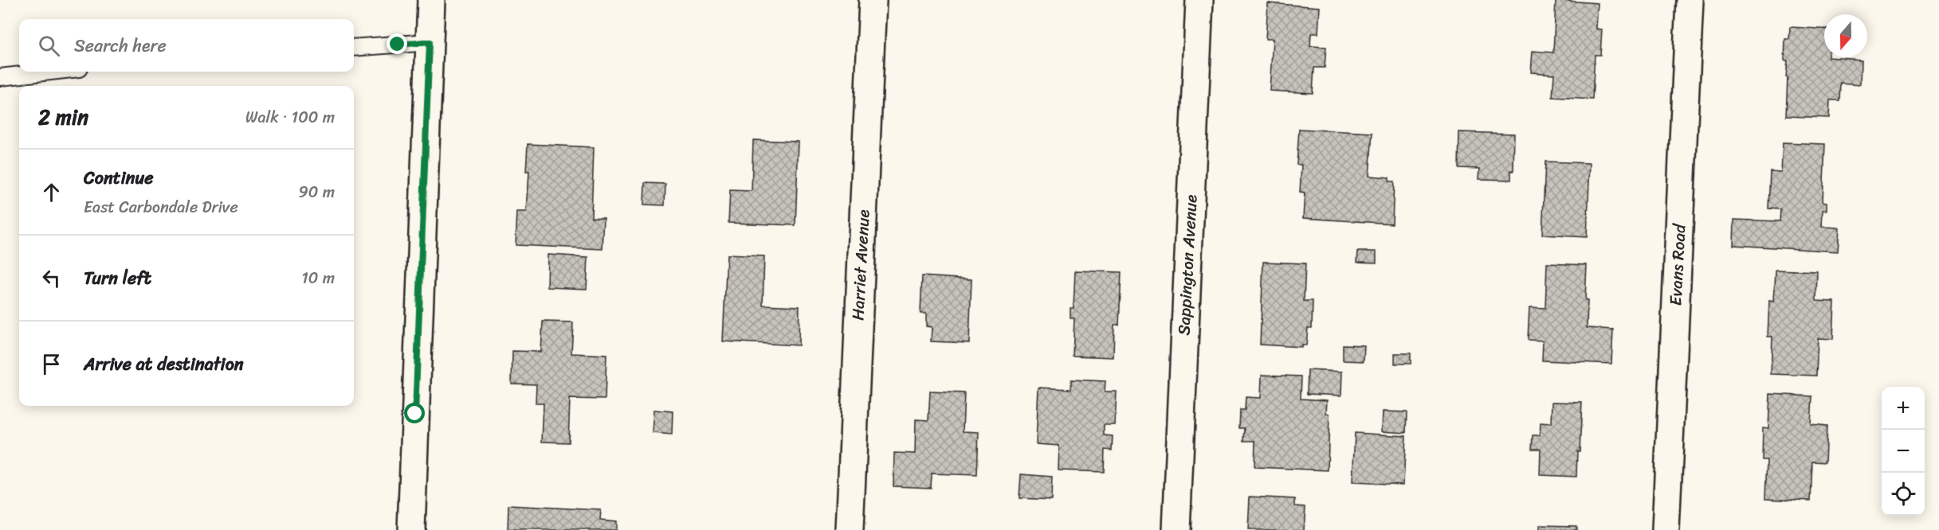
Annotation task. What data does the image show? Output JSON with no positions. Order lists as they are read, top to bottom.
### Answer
{
  "streets": {
    "street": ["Harriet Avenue", "Sappington Avenue", "Evans Road"]
  },
  "north": "bottom",
  "page": {
    "search": "Search here",
    "heading": ["2 min", "Walk · 100 m"],
    "list": [
      ["Continue", "East Carbondale Drive", "90 m"],
      ["Turn left", "10 m"],
      "Arrive at destination"
    ],
    "map_buttons": ["+", "−"]
  }
}
